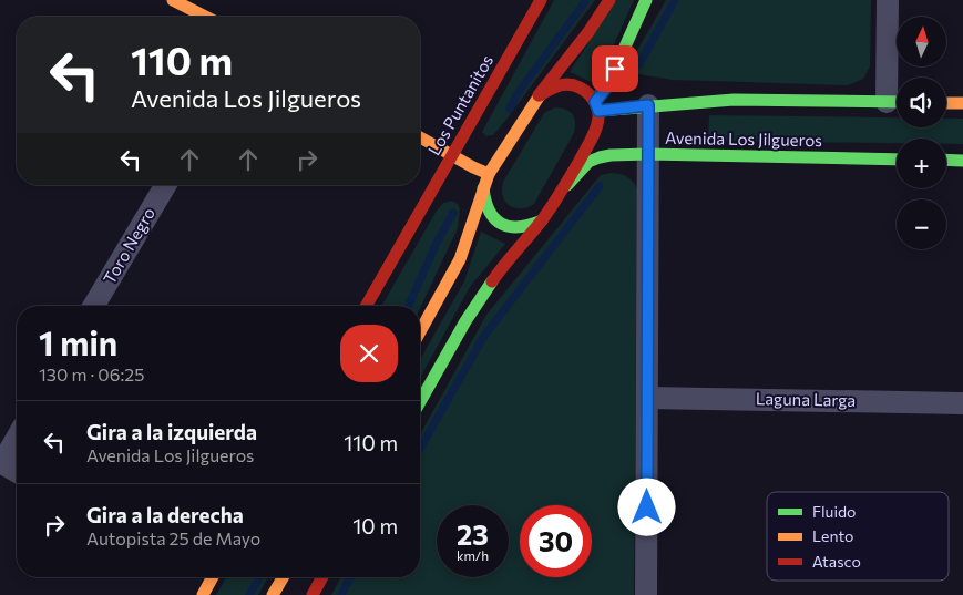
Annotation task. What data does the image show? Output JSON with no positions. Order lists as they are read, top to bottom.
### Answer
{
  "streets": {
    "street": [
      "Los Puntanitos",
      "Avenida Los Jilgueros",
      "Toro Negro",
      "Laguna Larga"
    ]
  },
  "legend": ["Fluido", "Lento", "Atasco"],
  "north": "top",
  "page": {
    "map_buttons": ["+", "−"],
    "turn": ["110 m", "Avenida Los Jilgueros"],
    "heading": ["1 min", "130 m · 06:25"],
    "list": [
      {
        "name": "Gira a la izquierda",
        "note": "Avenida Los Jilgueros",
        "value": "110 m"
      },
      {
        "name": "Gira a la derecha",
        "note": "Autopista 25 de Mayo",
        "value": "10 m"
      }
    ],
    "speed": "23 km/h",
    "limit": "30"
  }
}
